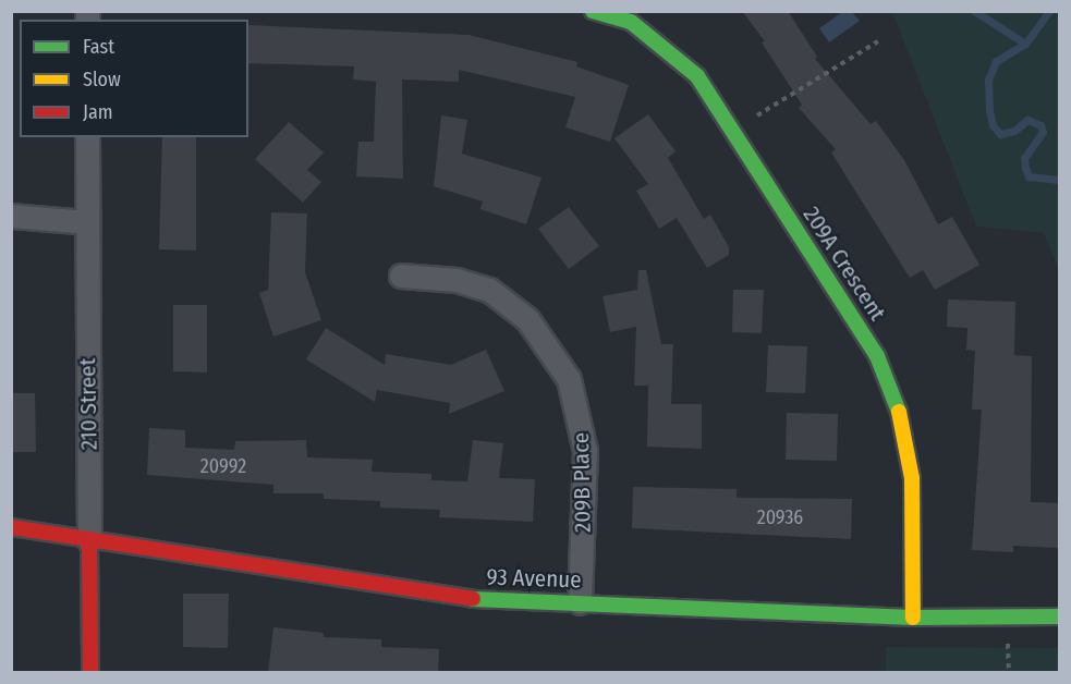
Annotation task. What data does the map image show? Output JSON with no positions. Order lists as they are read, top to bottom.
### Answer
{
  "streets": {
    "street": [
      "209A Crescent",
      "210 Street",
      "209B Place",
      "93 Avenue"
    ]
  },
  "crossings": [
    ["209A Crescent", "93 Avenue"],
    ["210 Street", "93 Avenue"],
    ["209B Place", "93 Avenue"]
  ],
  "house_numbers": ["20992", "20936"],
  "legend": ["Fast", "Slow", "Jam"]
}
